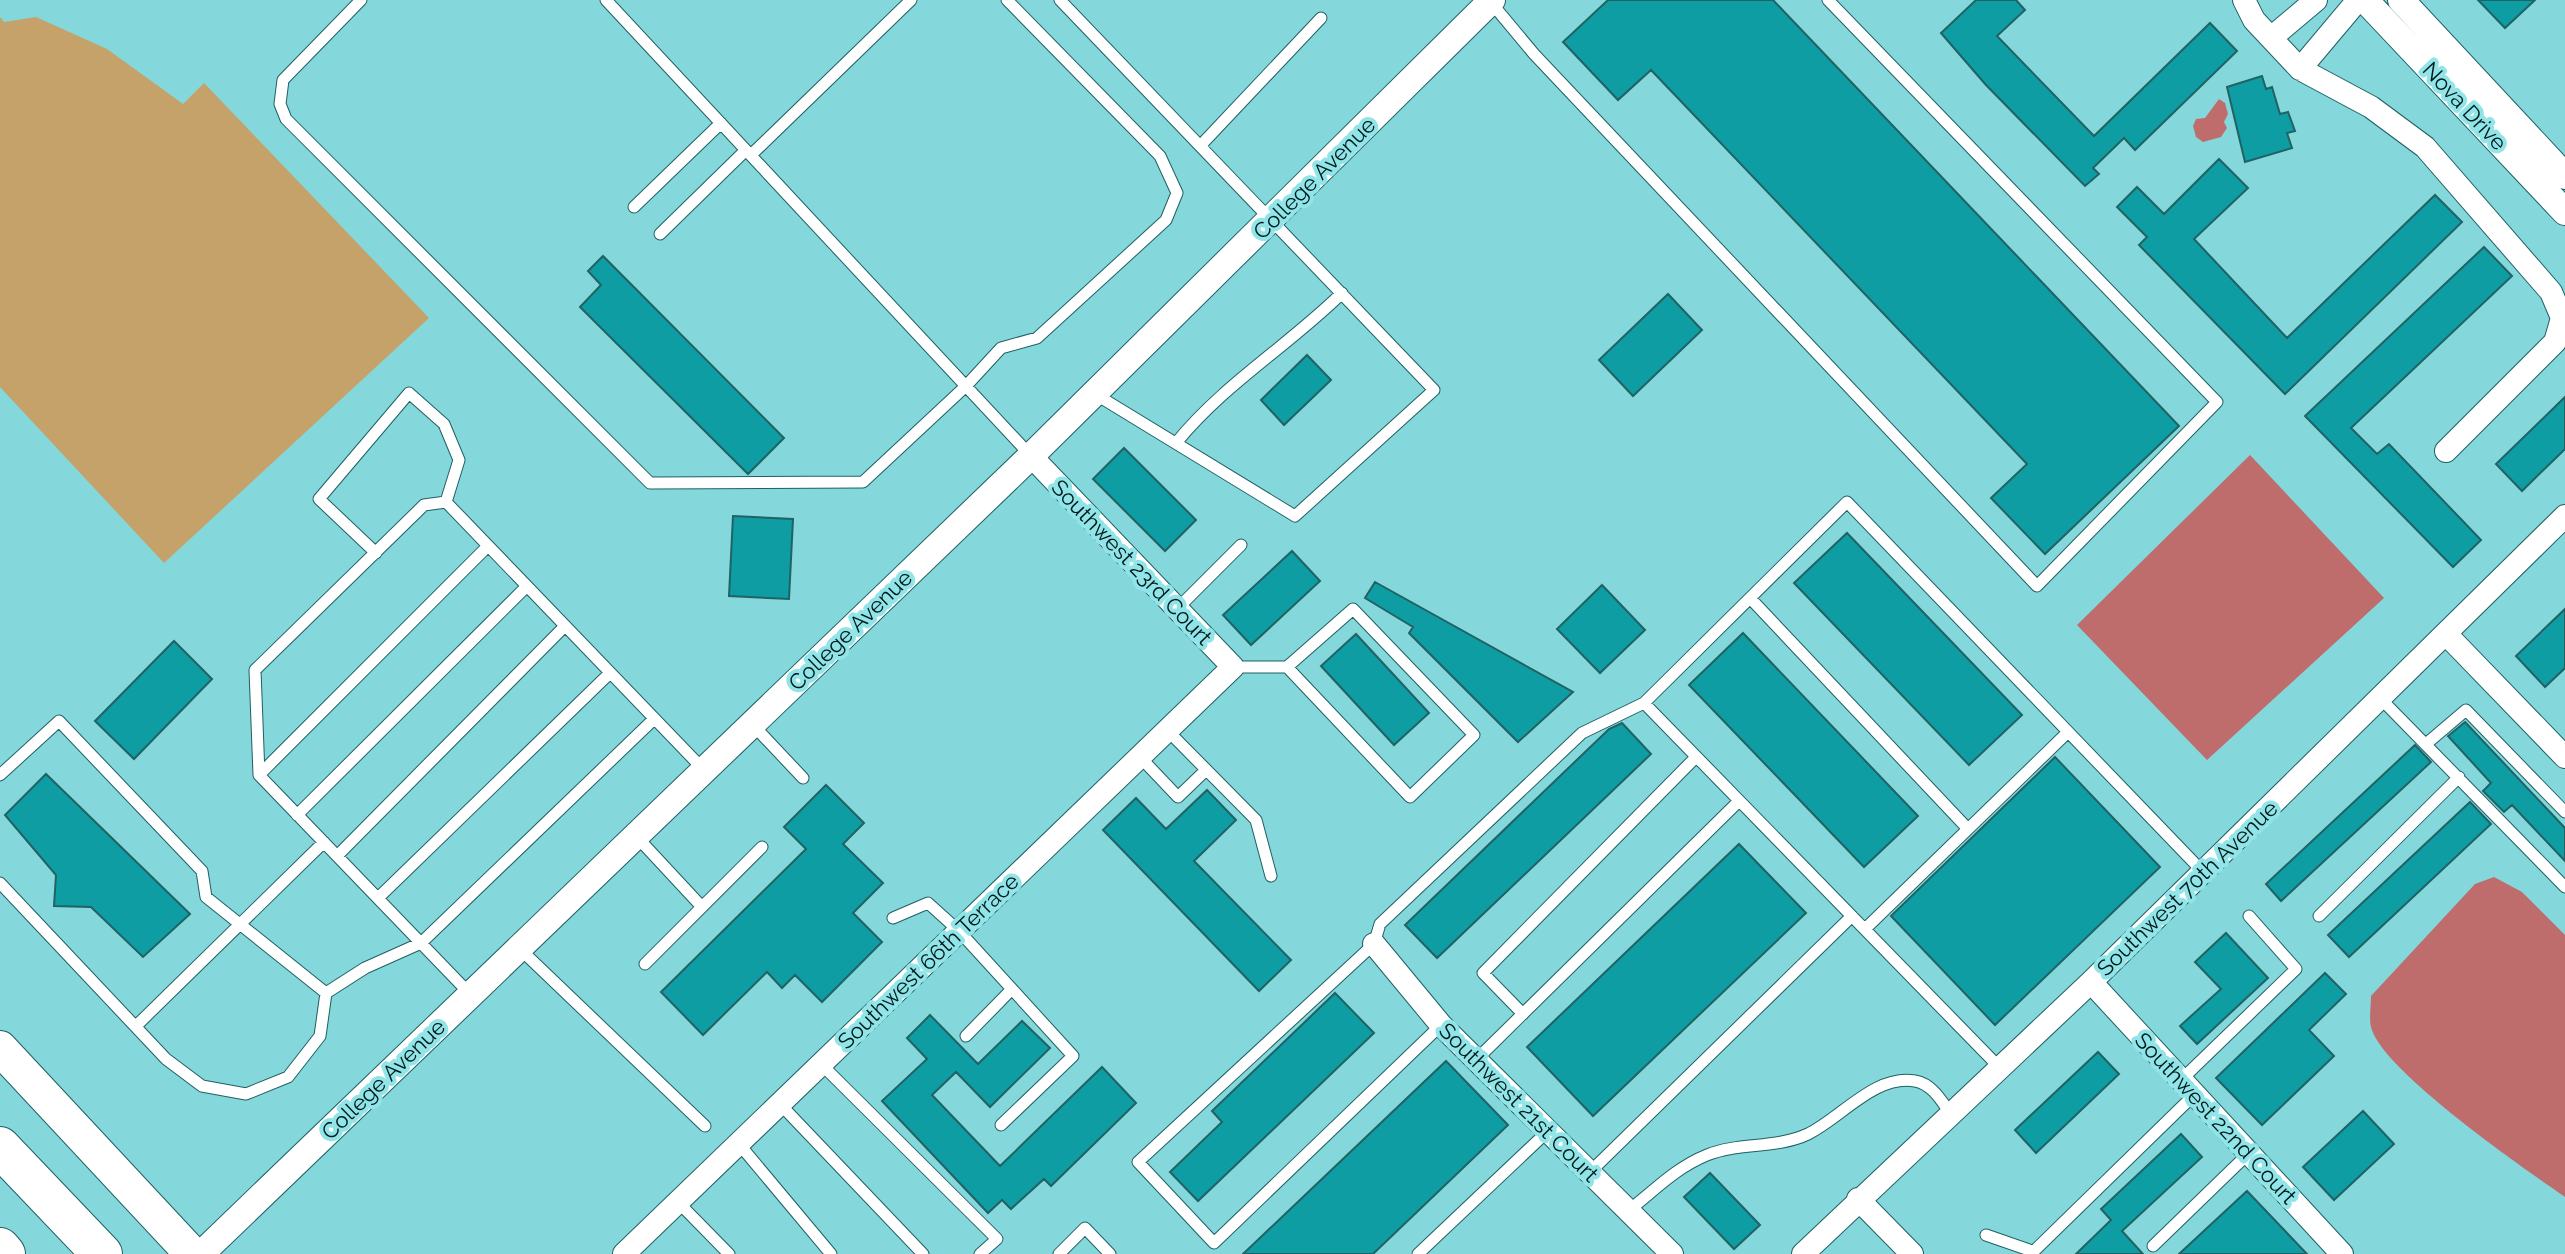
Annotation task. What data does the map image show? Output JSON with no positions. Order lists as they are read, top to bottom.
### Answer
{
  "streets": {
    "street": [
      "Nova Drive",
      "College Avenue",
      "Southwest 23rd Court",
      "Southwest 70th Avenue",
      "Southwest 66th Terrace",
      "Southwest 21st Court",
      "Southwest 22nd Court"
    ]
  },
  "crossings": [
    ["College Avenue", "Southwest 23rd Court"],
    ["Southwest 23rd Court", "Southwest 66th Terrace"],
    ["Southwest 70th Avenue", "Southwest 22nd Court"]
  ]
}
